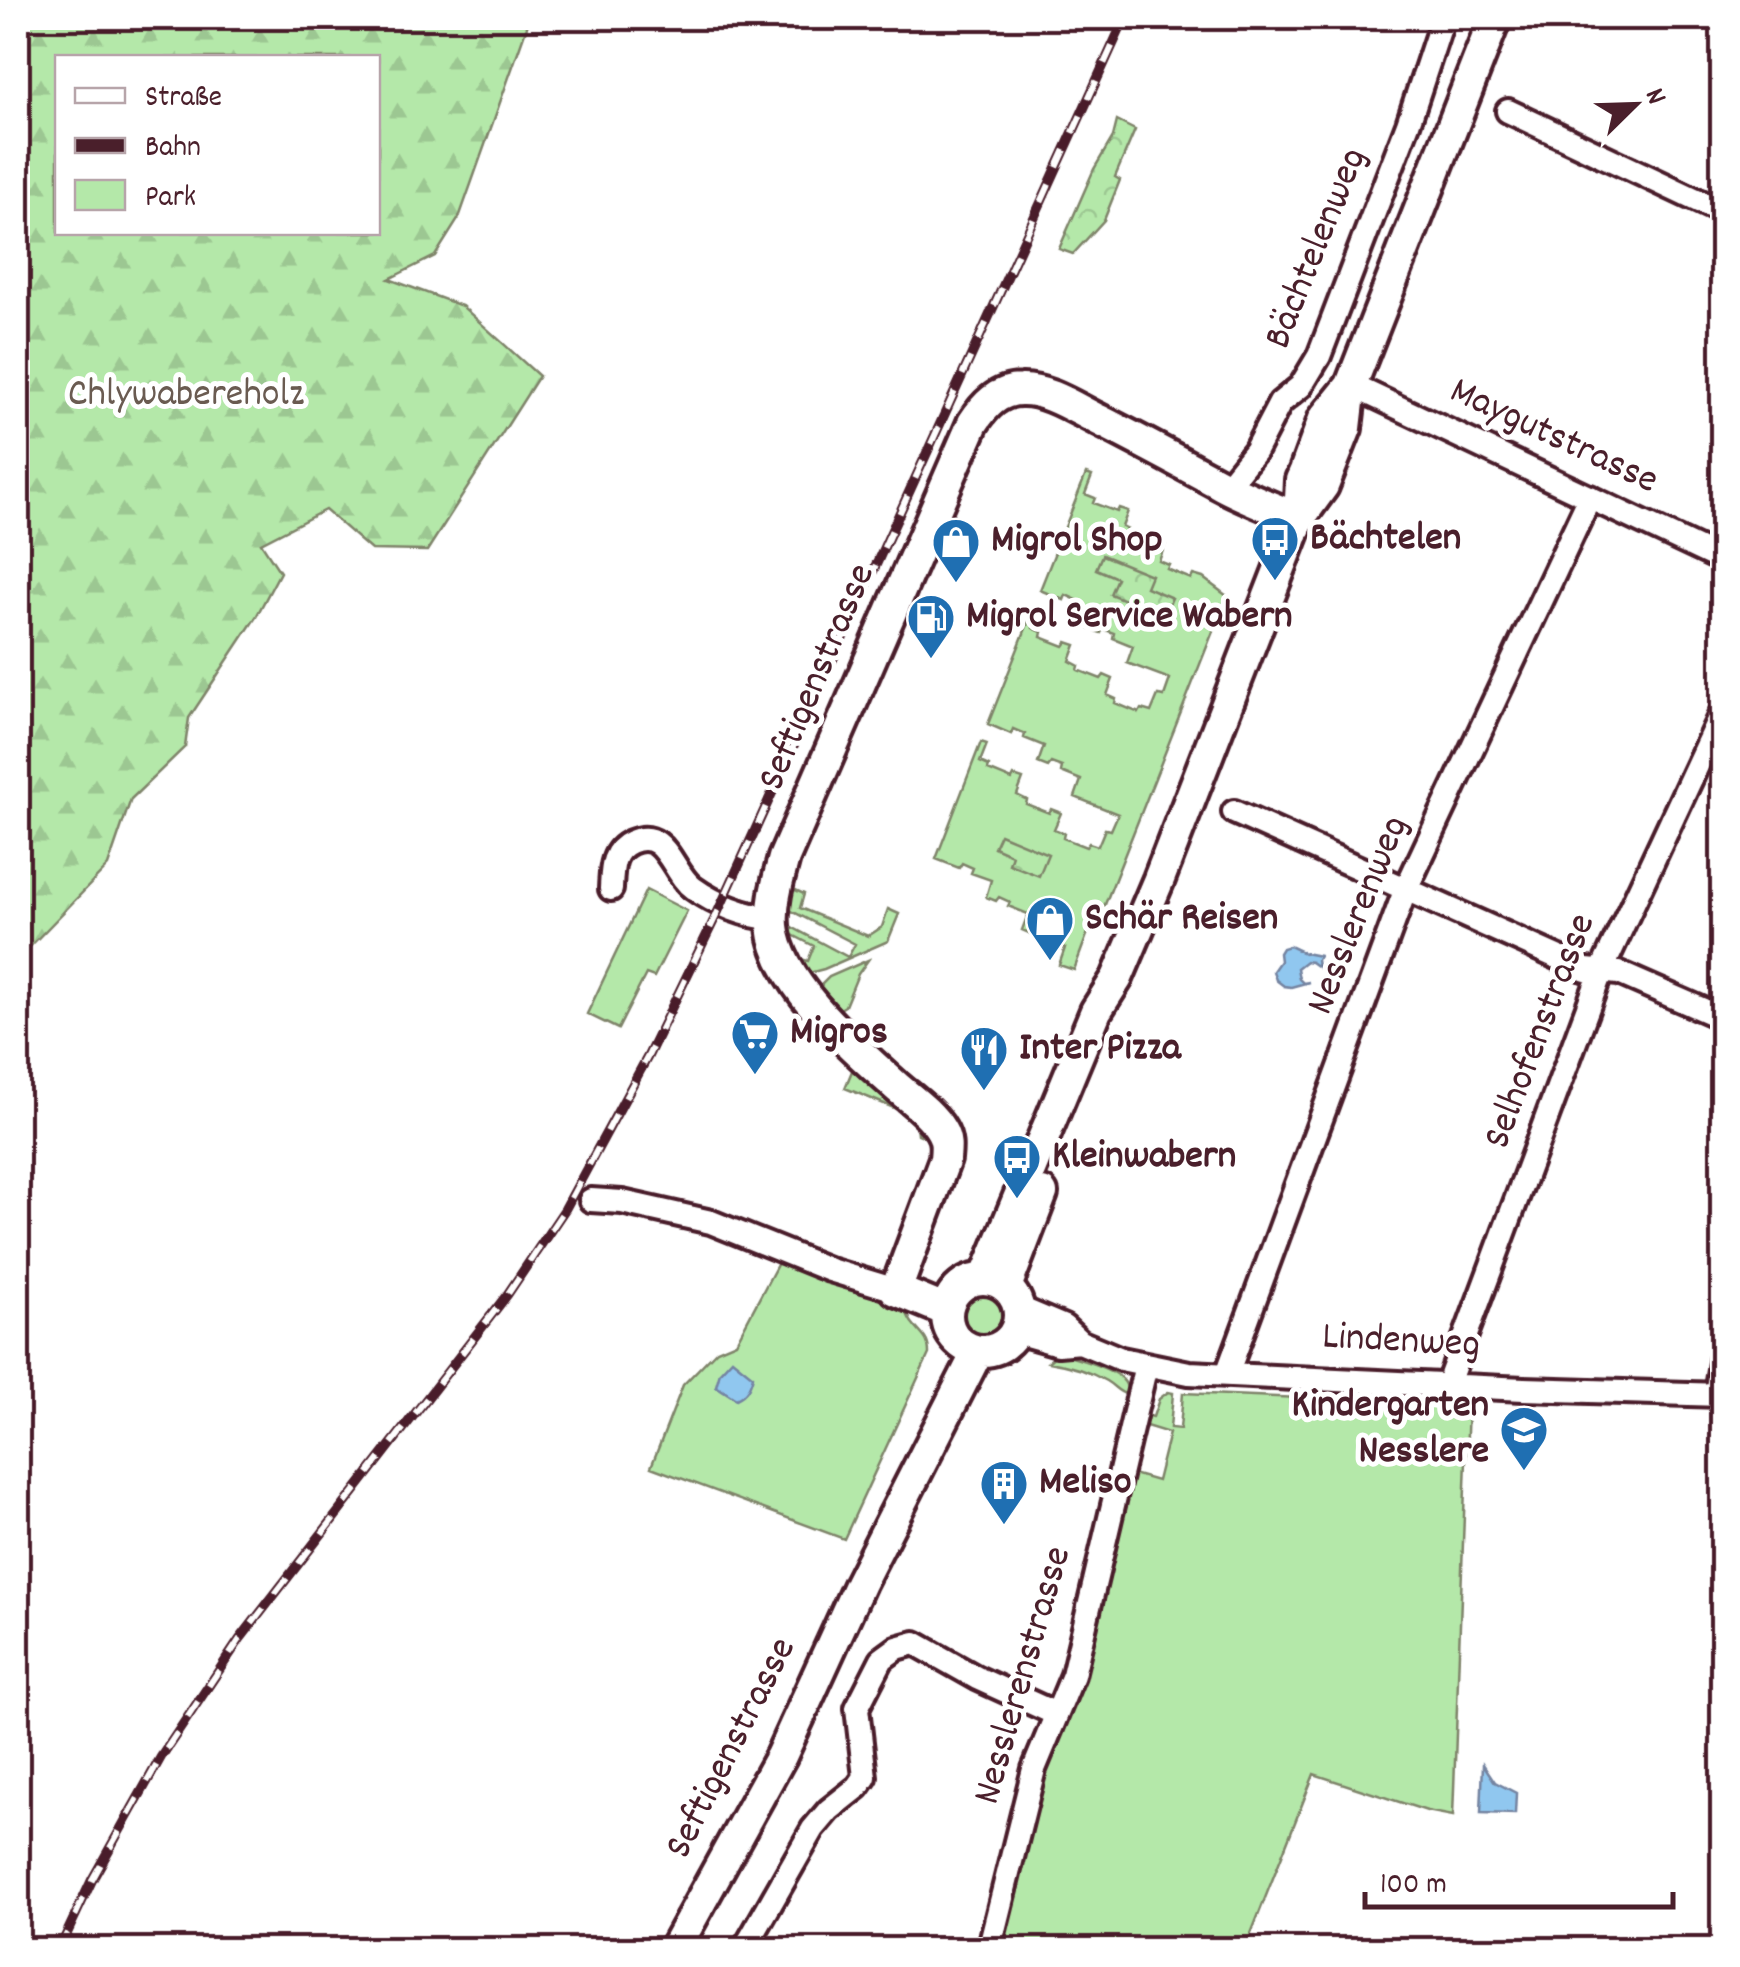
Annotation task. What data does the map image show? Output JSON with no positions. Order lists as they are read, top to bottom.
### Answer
{
  "streets": {
    "main road": ["Seftigenstrasse"],
    "street": [
      "Bächtelenweg",
      "Maygutstrasse",
      "Nesslerenweg",
      "Selhofenstrasse",
      "Lindenweg",
      "Nesslerenstrasse"
    ]
  },
  "crossings": [
    ["Bächtelenweg", "Seftigenstrasse"],
    ["Maygutstrasse", "Nesslerenweg"],
    ["Seftigenstrasse", "Lindenweg"],
    ["Nesslerenweg", "Lindenweg"],
    ["Selhofenstrasse", "Lindenweg"],
    ["Lindenweg", "Nesslerenstrasse"]
  ],
  "parks": ["Chlywabereholz"],
  "places": {
    "bus stop": ["Bächtelen", "Kleinwabern"],
    "shop": ["Migrol Shop", "Schär Reisen"],
    "fuel station": ["Migrol Service Wabern"],
    "supermarket": ["Migros"],
    "restaurant": ["Inter Pizza"],
    "school or university": ["Kindergarten Nesslere"],
    "building": ["Meliso"]
  },
  "legend": ["Straße", "Bahn", "Park"],
  "scale_bar": "100 m",
  "north": "top right"
}
